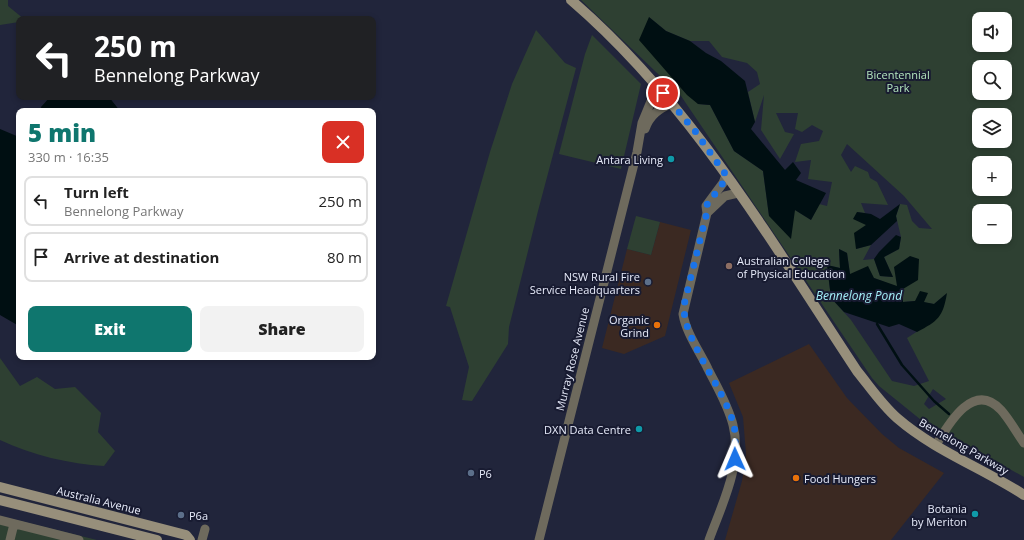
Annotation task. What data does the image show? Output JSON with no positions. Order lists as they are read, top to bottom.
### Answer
{
  "streets": {
    "street": ["Murray Rose Avenue", "Bennelong Parkway", "Australia Avenue"]
  },
  "crossings": [
    ["Murray Rose Avenue", "Bennelong Parkway"]
  ],
  "water": ["Bennelong Pond"],
  "parks": ["Bicentennial Park"],
  "places": [
    "Antara Living",
    "Australian College of Physical Education",
    "NSW Rural Fire Service Headquarters",
    "Organic Grind",
    "DXN Data Centre",
    "P6",
    "Food Hungers",
    "Botania by Meriton",
    "P6a"
  ],
  "page": {
    "map_buttons": ["+", "−"],
    "turn": ["250 m", "Bennelong Parkway"],
    "heading": ["5 min", "330 m · 16:35"],
    "list": [
      {
        "name": "Turn left",
        "note": "Bennelong Parkway",
        "value": "250 m"
      },
      {
        "name": "Arrive at destination",
        "value": "80 m"
      }
    ],
    "buttons": ["Exit", "Share"]
  }
}
